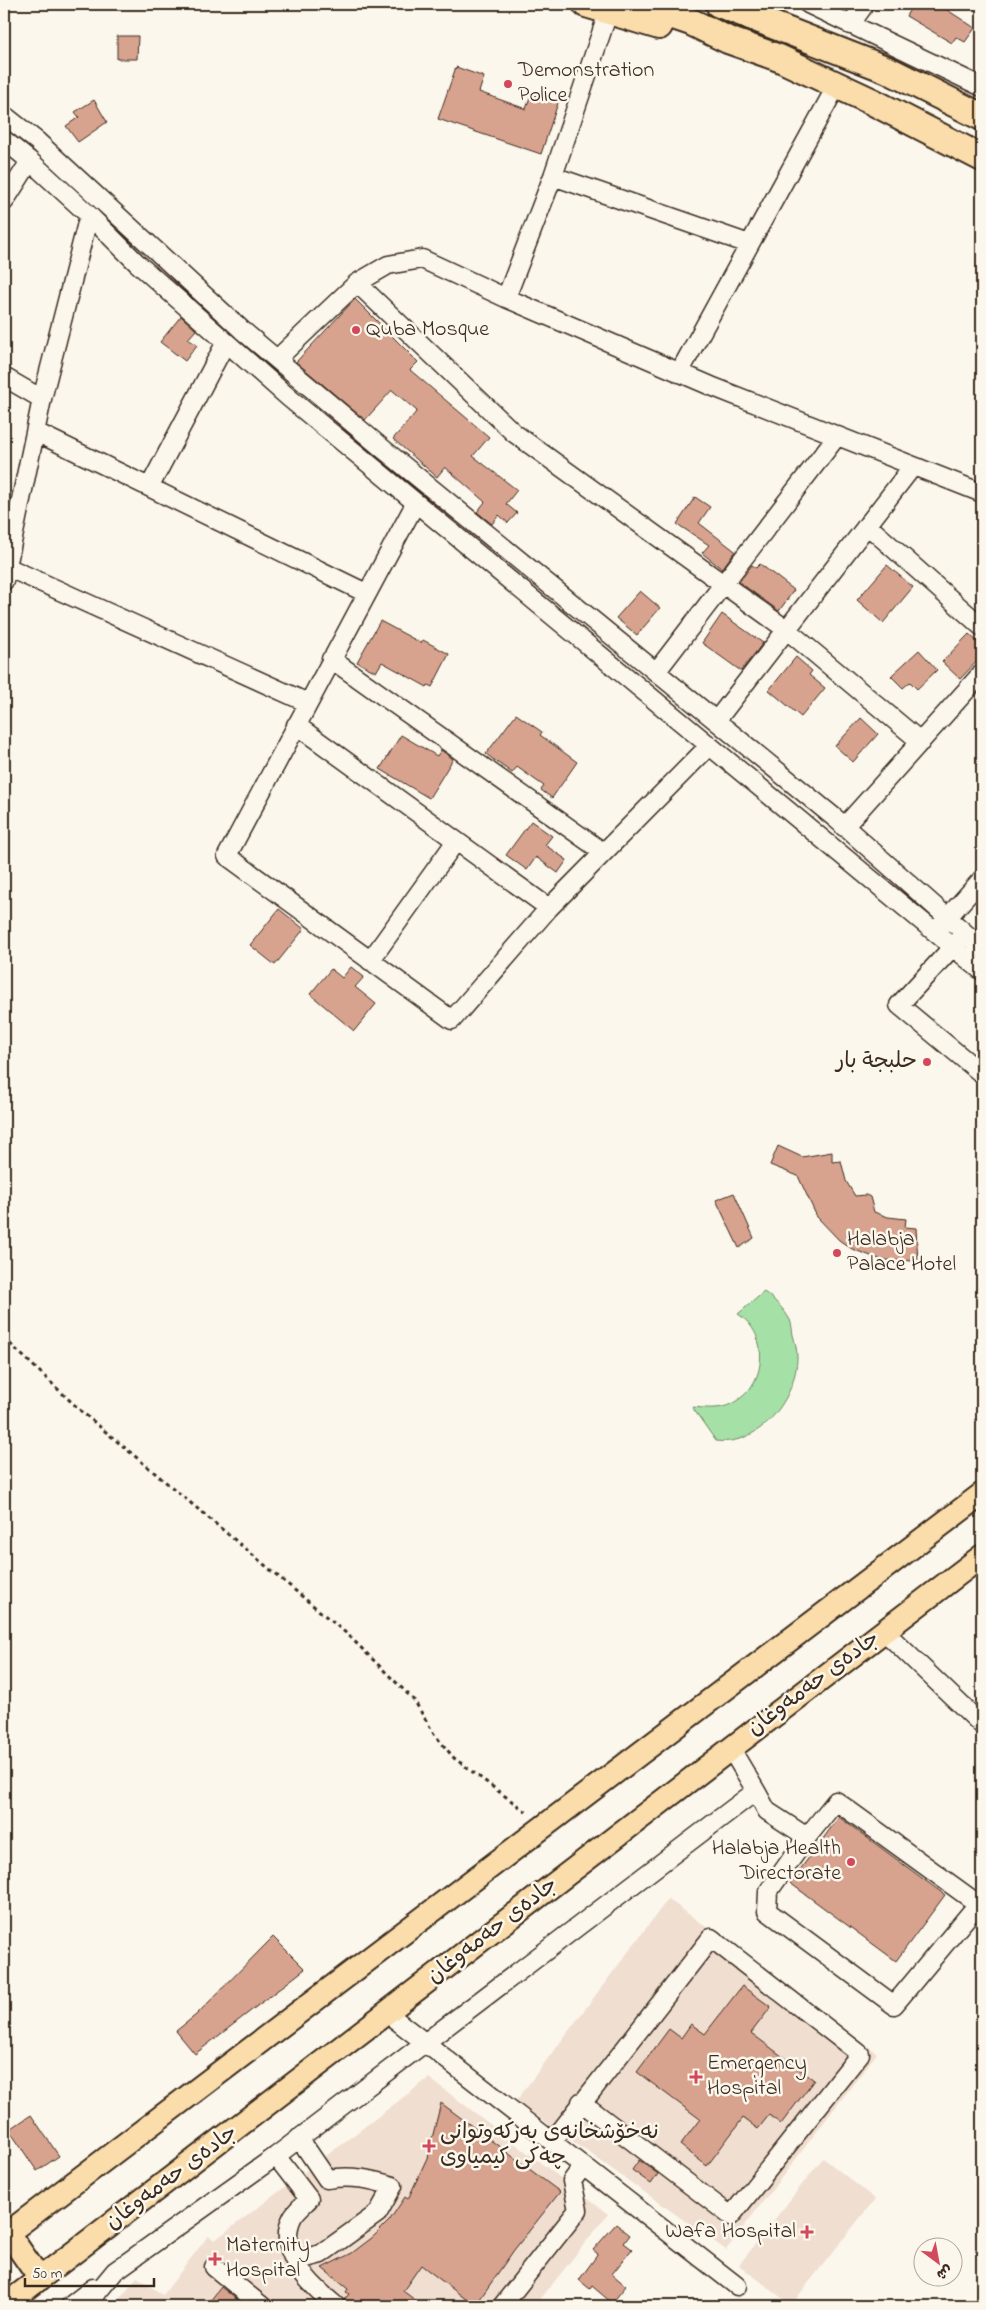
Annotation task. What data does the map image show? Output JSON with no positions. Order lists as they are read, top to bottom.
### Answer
{
  "streets": {
    "main road": ["جادەی حەمەوغان"]
  },
  "places": {
    "other": [
      "Demonstration Police",
      "Quba Mosque",
      "حلبجة بار",
      "Halabja Palace Hotel",
      "Halabja Health Directorate"
    ],
    "health": [
      "Emergency Hospital",
      "نەخۆشخانەی بەرکەوتوانی چەکی کیمیاوی",
      "Wafa Hospital",
      "Maternity Hospital"
    ]
  },
  "scale_bar": "50 m",
  "north": "bottom right"
}
